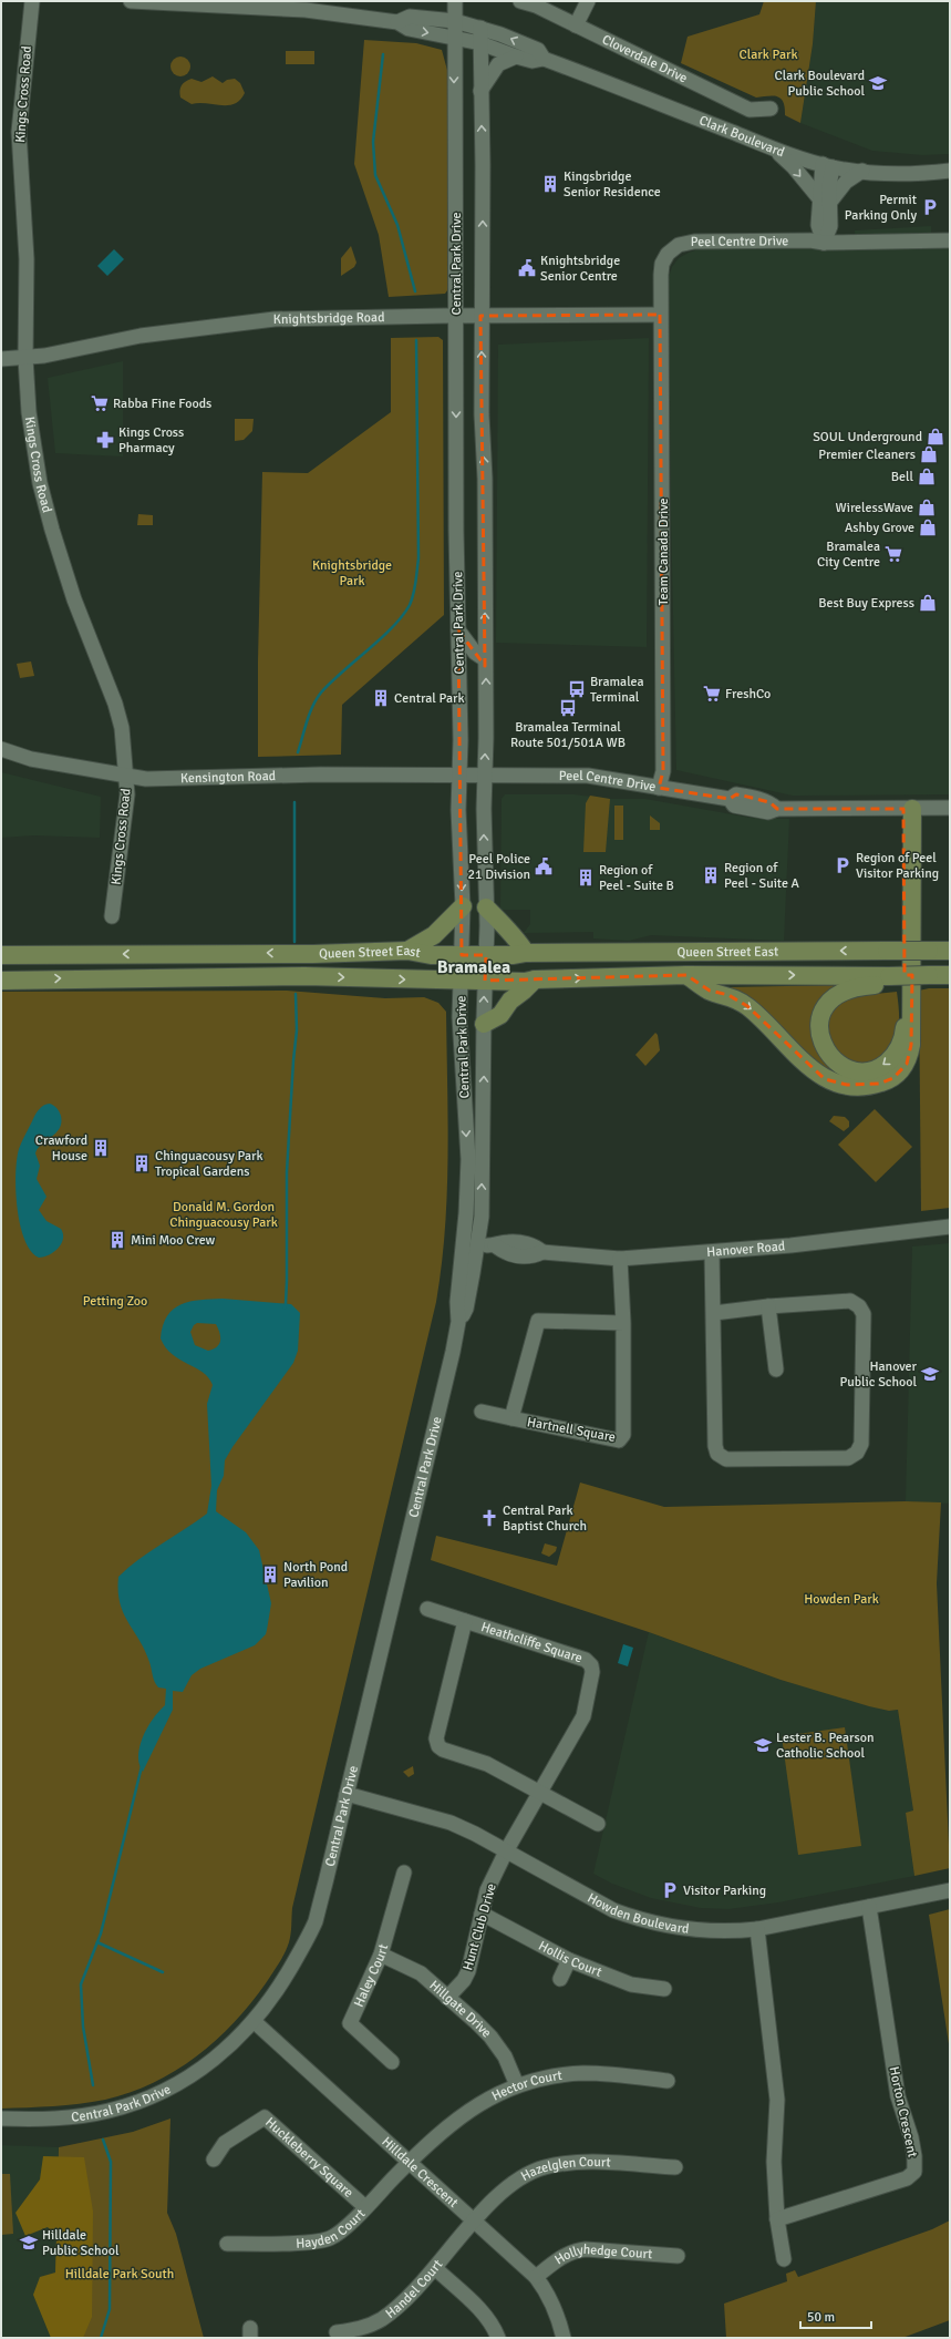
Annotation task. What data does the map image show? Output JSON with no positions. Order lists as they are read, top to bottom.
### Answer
{
  "streets": {
    "main road": ["Queen Street East"],
    "street": [
      "Cloverdale Drive",
      "Kings Cross Road",
      "Clark Boulevard",
      "Peel Centre Drive",
      "Central Park Drive",
      "Knightsbridge Road",
      "Team Canada Drive",
      "Kensington Road",
      "Hanover Road",
      "Hartnell Square",
      "Heathcliffe Square",
      "Howden Boulevard",
      "Hunt Club Drive",
      "Hollis Court",
      "Haley Court",
      "Hillgate Drive",
      "Hector Court",
      "Horton Crescent",
      "Huckleberry Square",
      "Hilldale Crescent",
      "Hazelglen Court",
      "Hayden Court",
      "Hollyhedge Court",
      "Handel Court"
    ]
  },
  "crossings": [
    ["Kings Cross Road", "Knightsbridge Road"],
    ["Kings Cross Road", "Kensington Road"],
    ["Clark Boulevard", "Central Park Drive"],
    ["Peel Centre Drive", "Central Park Drive"],
    ["Peel Centre Drive", "Knightsbridge Road"],
    ["Peel Centre Drive", "Team Canada Drive"],
    ["Peel Centre Drive", "Kensington Road"],
    ["Central Park Drive", "Knightsbridge Road"],
    ["Central Park Drive", "Kensington Road"],
    ["Central Park Drive", "Queen Street East"],
    ["Central Park Drive", "Hanover Road"],
    ["Central Park Drive", "Howden Boulevard"],
    ["Central Park Drive", "Hilldale Crescent"],
    ["Knightsbridge Road", "Team Canada Drive"],
    ["Hanover Road", "Hartnell Square"],
    ["Heathcliffe Square", "Howden Boulevard"],
    ["Heathcliffe Square", "Hunt Club Drive"],
    ["Howden Boulevard", "Hunt Club Drive"],
    ["Howden Boulevard", "Horton Crescent"],
    ["Hunt Club Drive", "Hollis Court"],
    ["Hunt Club Drive", "Hillgate Drive"],
    ["Haley Court", "Hillgate Drive"],
    ["Hillgate Drive", "Hector Court"],
    ["Hector Court", "Hilldale Crescent"],
    ["Hector Court", "Hayden Court"],
    ["Huckleberry Square", "Hayden Court"],
    ["Hilldale Crescent", "Hazelglen Court"],
    ["Hilldale Crescent", "Hayden Court"],
    ["Hilldale Crescent", "Hollyhedge Court"],
    ["Hilldale Crescent", "Handel Court"],
    ["Hazelglen Court", "Handel Court"]
  ],
  "districts": ["Bramalea"],
  "parks": [
    "Clark Park",
    "Knightsbridge Park",
    "Donald M. Gordon Chinguacousy Park",
    "Petting Zoo",
    "Howden Park",
    "Hilldale Park South"
  ],
  "places": {
    "school or university": [
      "Clark Boulevard Public School",
      "Hanover Public School",
      "Lester B. Pearson Catholic School",
      "Hilldale Public School"
    ],
    "building": [
      "Kingsbridge Senior Residence",
      "Central Park",
      "Region of Peel - Suite A",
      "Region of Peel - Suite B",
      "Crawford House",
      "Chinguacousy Park Tropical Gardens",
      "Mini Moo Crew",
      "North Pond Pavilion"
    ],
    "parking": ["Permit Parking Only", "Region of Peel Visitor Parking", "Visitor Parking"],
    "public building": ["Knightsbridge Senior Centre", "Peel Police 21 Division"],
    "supermarket": ["Rabba Fine Foods", "Bramalea City Centre", "FreshCo"],
    "shop": [
      "SOUL Underground",
      "Premier Cleaners",
      "Bell",
      "WirelessWave",
      "Ashby Grove",
      "Best Buy Express"
    ],
    "pharmacy": ["Kings Cross Pharmacy"],
    "bus stop": ["Bramalea Terminal", "Bramalea Terminal Route 501/501A WB"],
    "church": ["Central Park Baptist Church"]
  },
  "scale_bar": "50 m"
}
